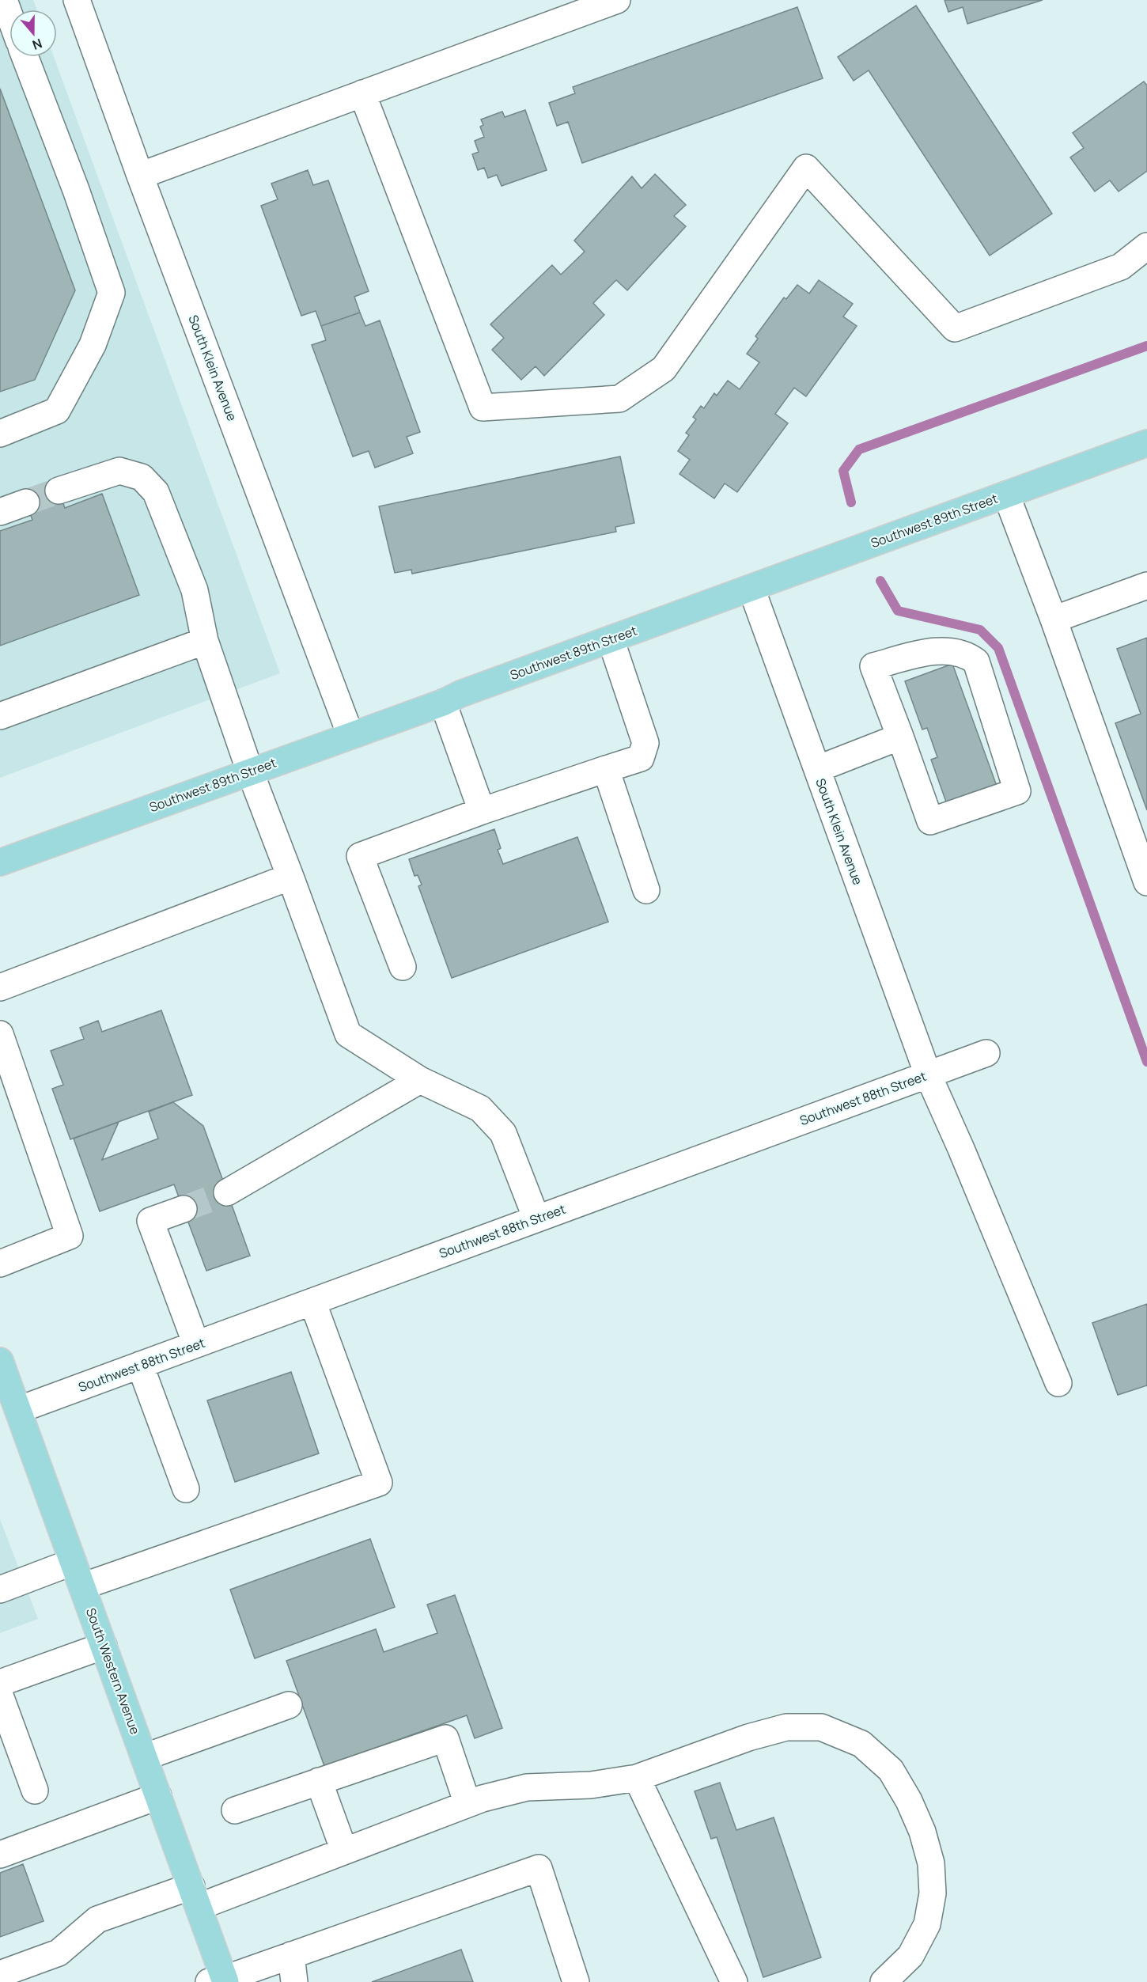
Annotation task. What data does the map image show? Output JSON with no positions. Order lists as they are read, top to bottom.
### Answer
{
  "streets": {
    "main road": ["Southwest 89th Street", "South Western Avenue"],
    "street": ["South Klein Avenue", "Southwest 88th Street"]
  },
  "crossings": [
    ["South Klein Avenue", "Southwest 89th Street"],
    ["South Klein Avenue", "Southwest 88th Street"],
    ["Southwest 88th Street", "South Western Avenue"]
  ],
  "north": "bottom"
}
